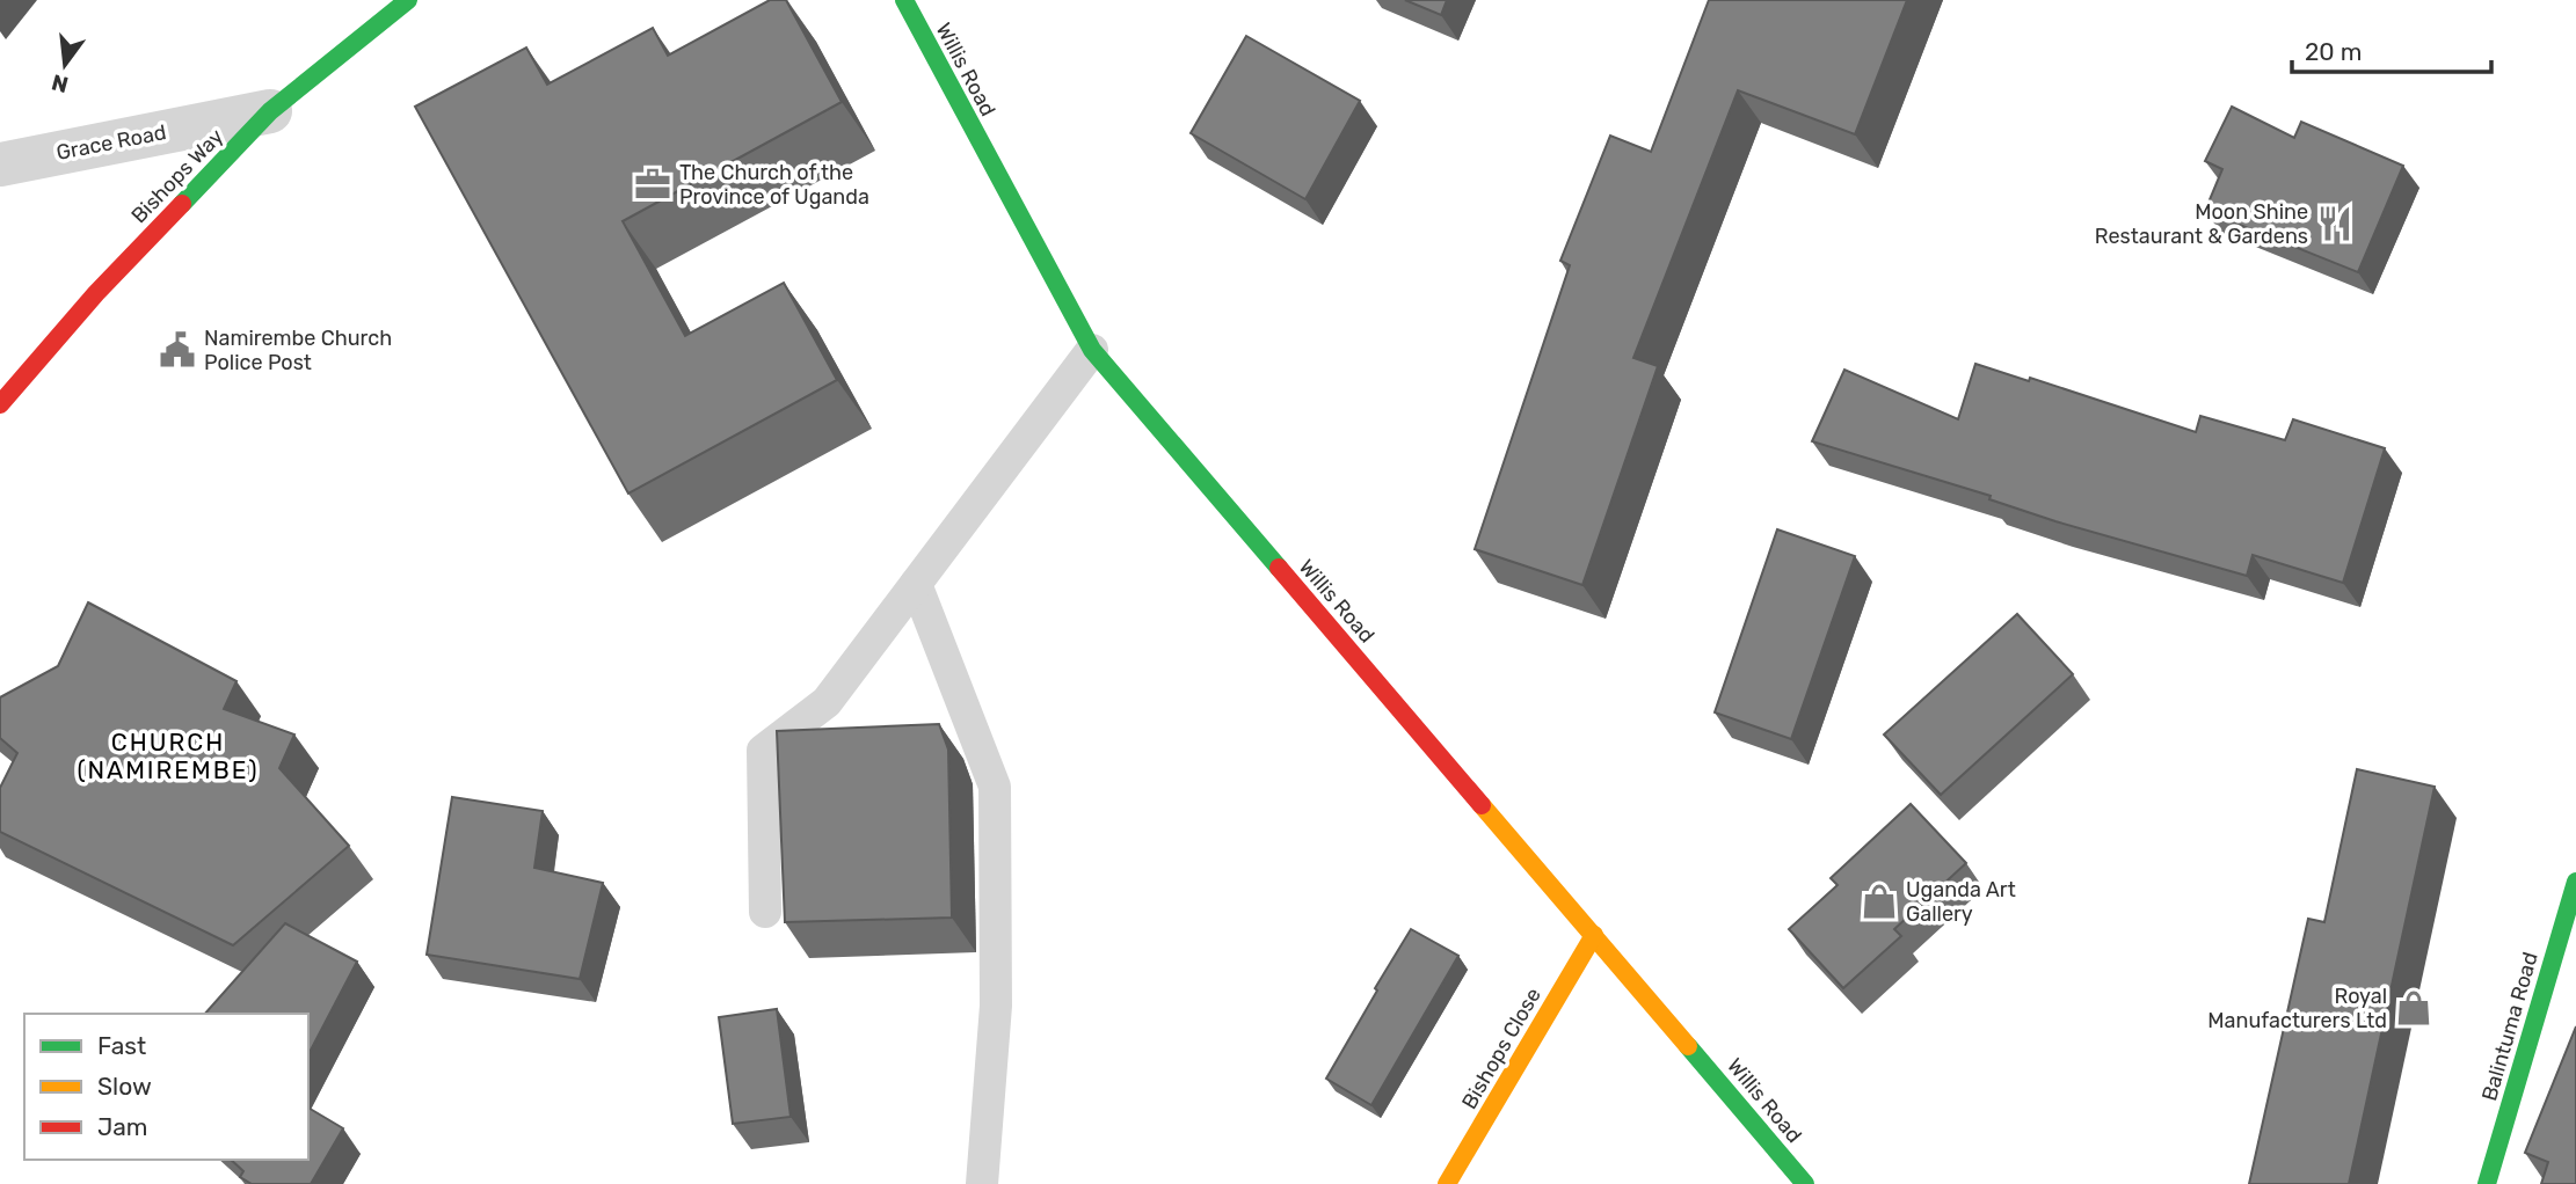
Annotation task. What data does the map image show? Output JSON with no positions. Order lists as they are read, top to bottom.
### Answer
{
  "streets": {
    "street": [
      "Willis Road",
      "Grace Road",
      "Bishops Way",
      "Balintuma Road",
      "Bishops Close"
    ]
  },
  "crossings": [
    ["Willis Road", "Bishops Close"],
    ["Grace Road", "Bishops Way"]
  ],
  "districts": ["CHURCH (NAMIREMBE)"],
  "places": {
    "office": ["The Church of the Province of Uganda"],
    "restaurant": ["Moon Shine Restaurant & Gardens"],
    "public building": ["Namirembe Church Police Post"],
    "shop": ["Uganda Art Gallery", "Royal Manufacturers Ltd"]
  },
  "legend": ["Fast", "Slow", "Jam"],
  "scale_bar": "20 m",
  "north": "bottom"
}
